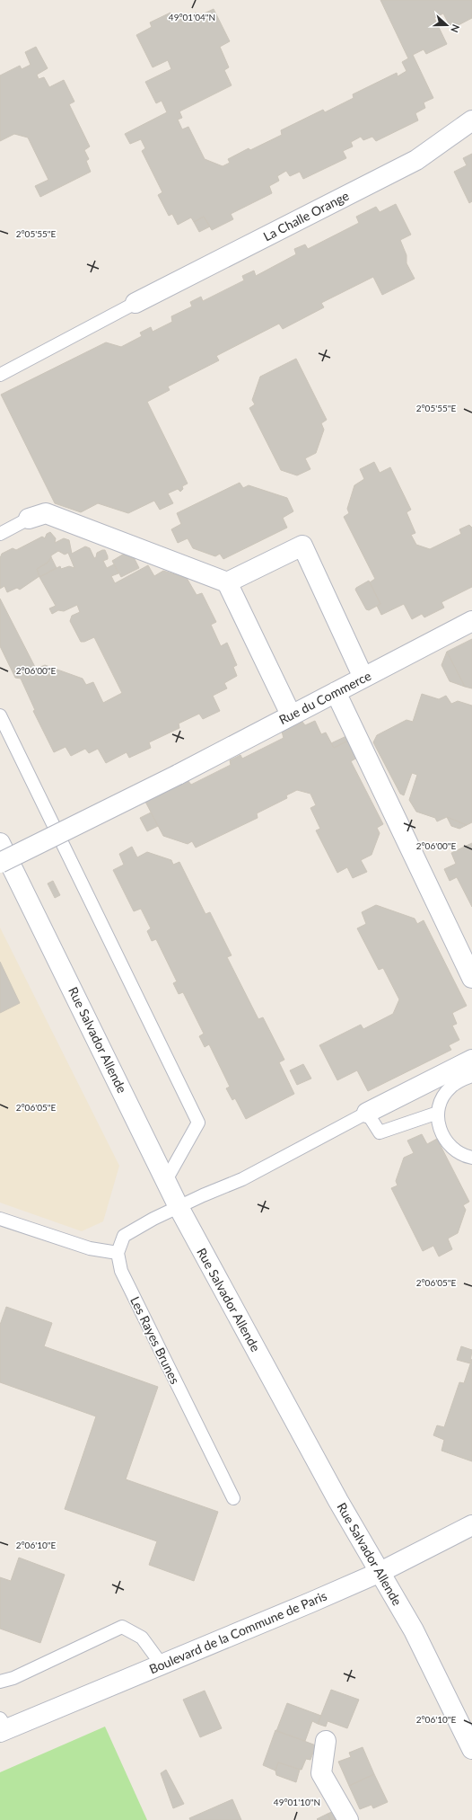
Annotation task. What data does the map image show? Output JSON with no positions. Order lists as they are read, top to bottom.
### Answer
{
  "streets": {
    "street": [
      "La Challe Orange",
      "Rue du Commerce",
      "Rue Salvador Allende",
      "Boulevard de la Commune de Paris"
    ],
    "lane": ["Les Rayes Brunes"]
  },
  "crossings": [
    ["Rue Salvador Allende", "Les Rayes Brunes"],
    ["Rue Salvador Allende", "Boulevard de la Commune de Paris"]
  ],
  "north": "right",
  "coordinates": [
    "49°01'04\"N",
    "2°05'55\"E",
    "2°06'00\"E",
    "2°06'05\"E",
    "2°06'10\"E",
    "49°01'10\"N"
  ]
}
